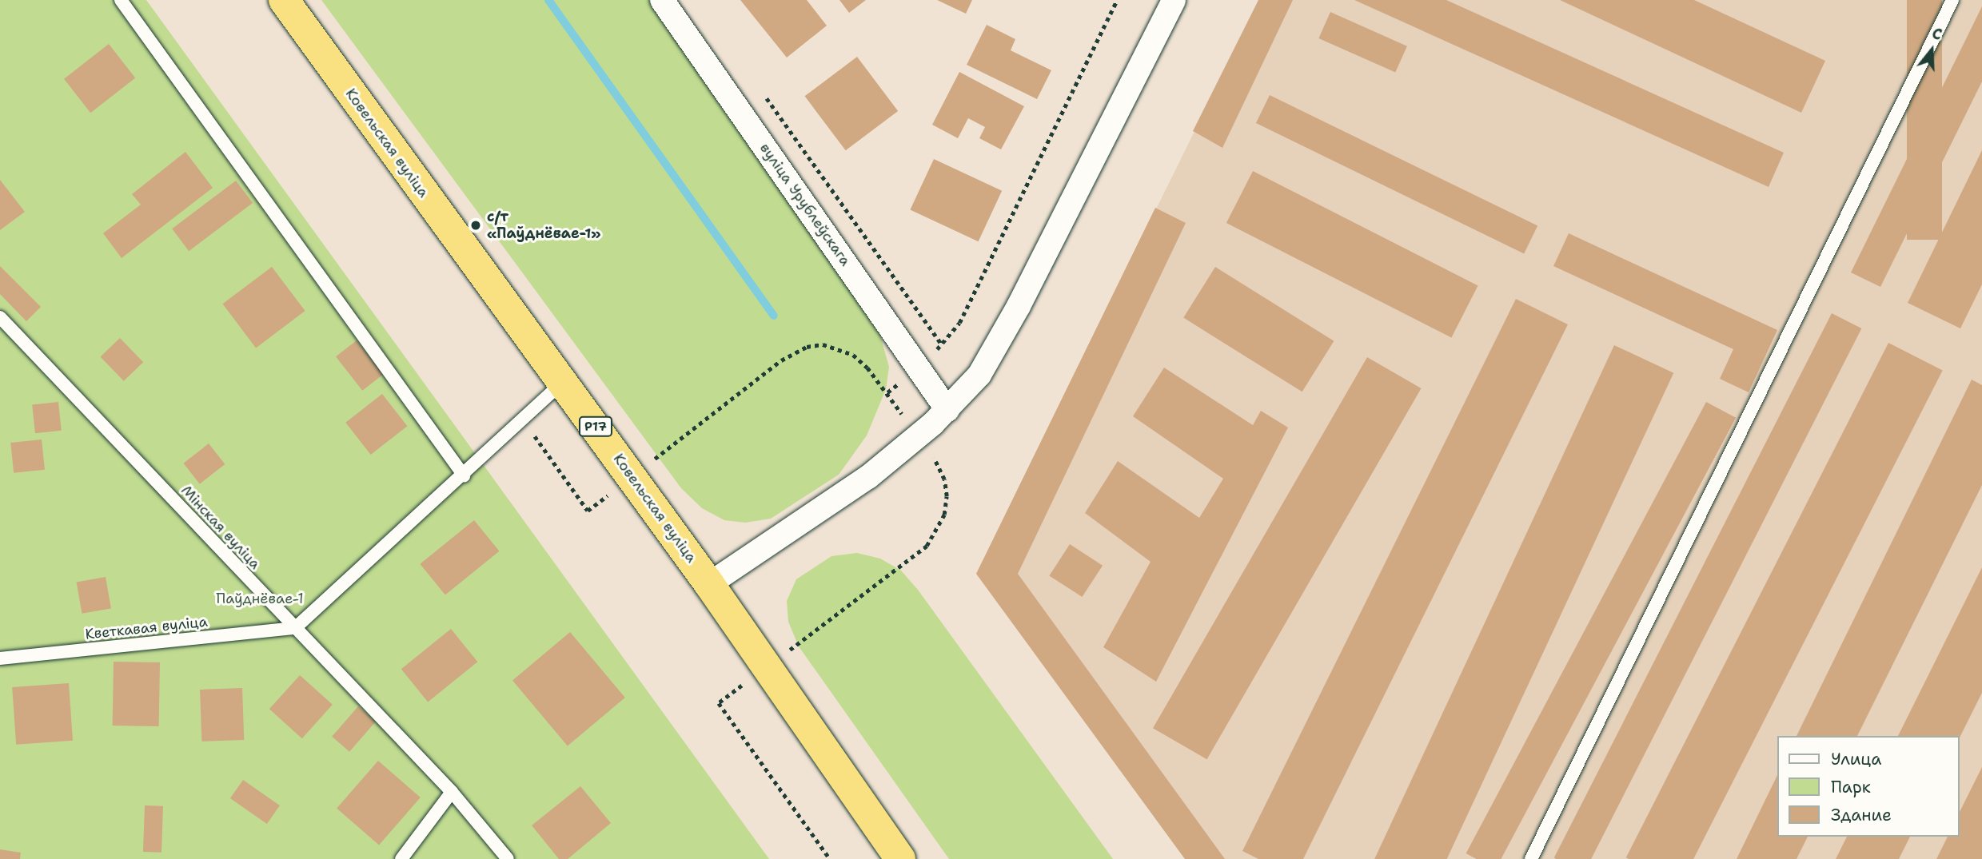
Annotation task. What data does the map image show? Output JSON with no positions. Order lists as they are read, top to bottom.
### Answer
{
  "streets": {
    "highway": ["Ковельская вуліца", "Р17"],
    "street": ["вуліца Урублеўскага"],
    "lane": ["Мінская вуліца", "Кветкавая вуліца"]
  },
  "crossings": [
    ["Мінская вуліца", "Кветкавая вуліца"]
  ],
  "parks": ["Паўднёвае-1"],
  "places": ["с/т «Паўднёвае-1»"],
  "legend": ["Улица", "Парк", "Здание"],
  "north": "top"
}
